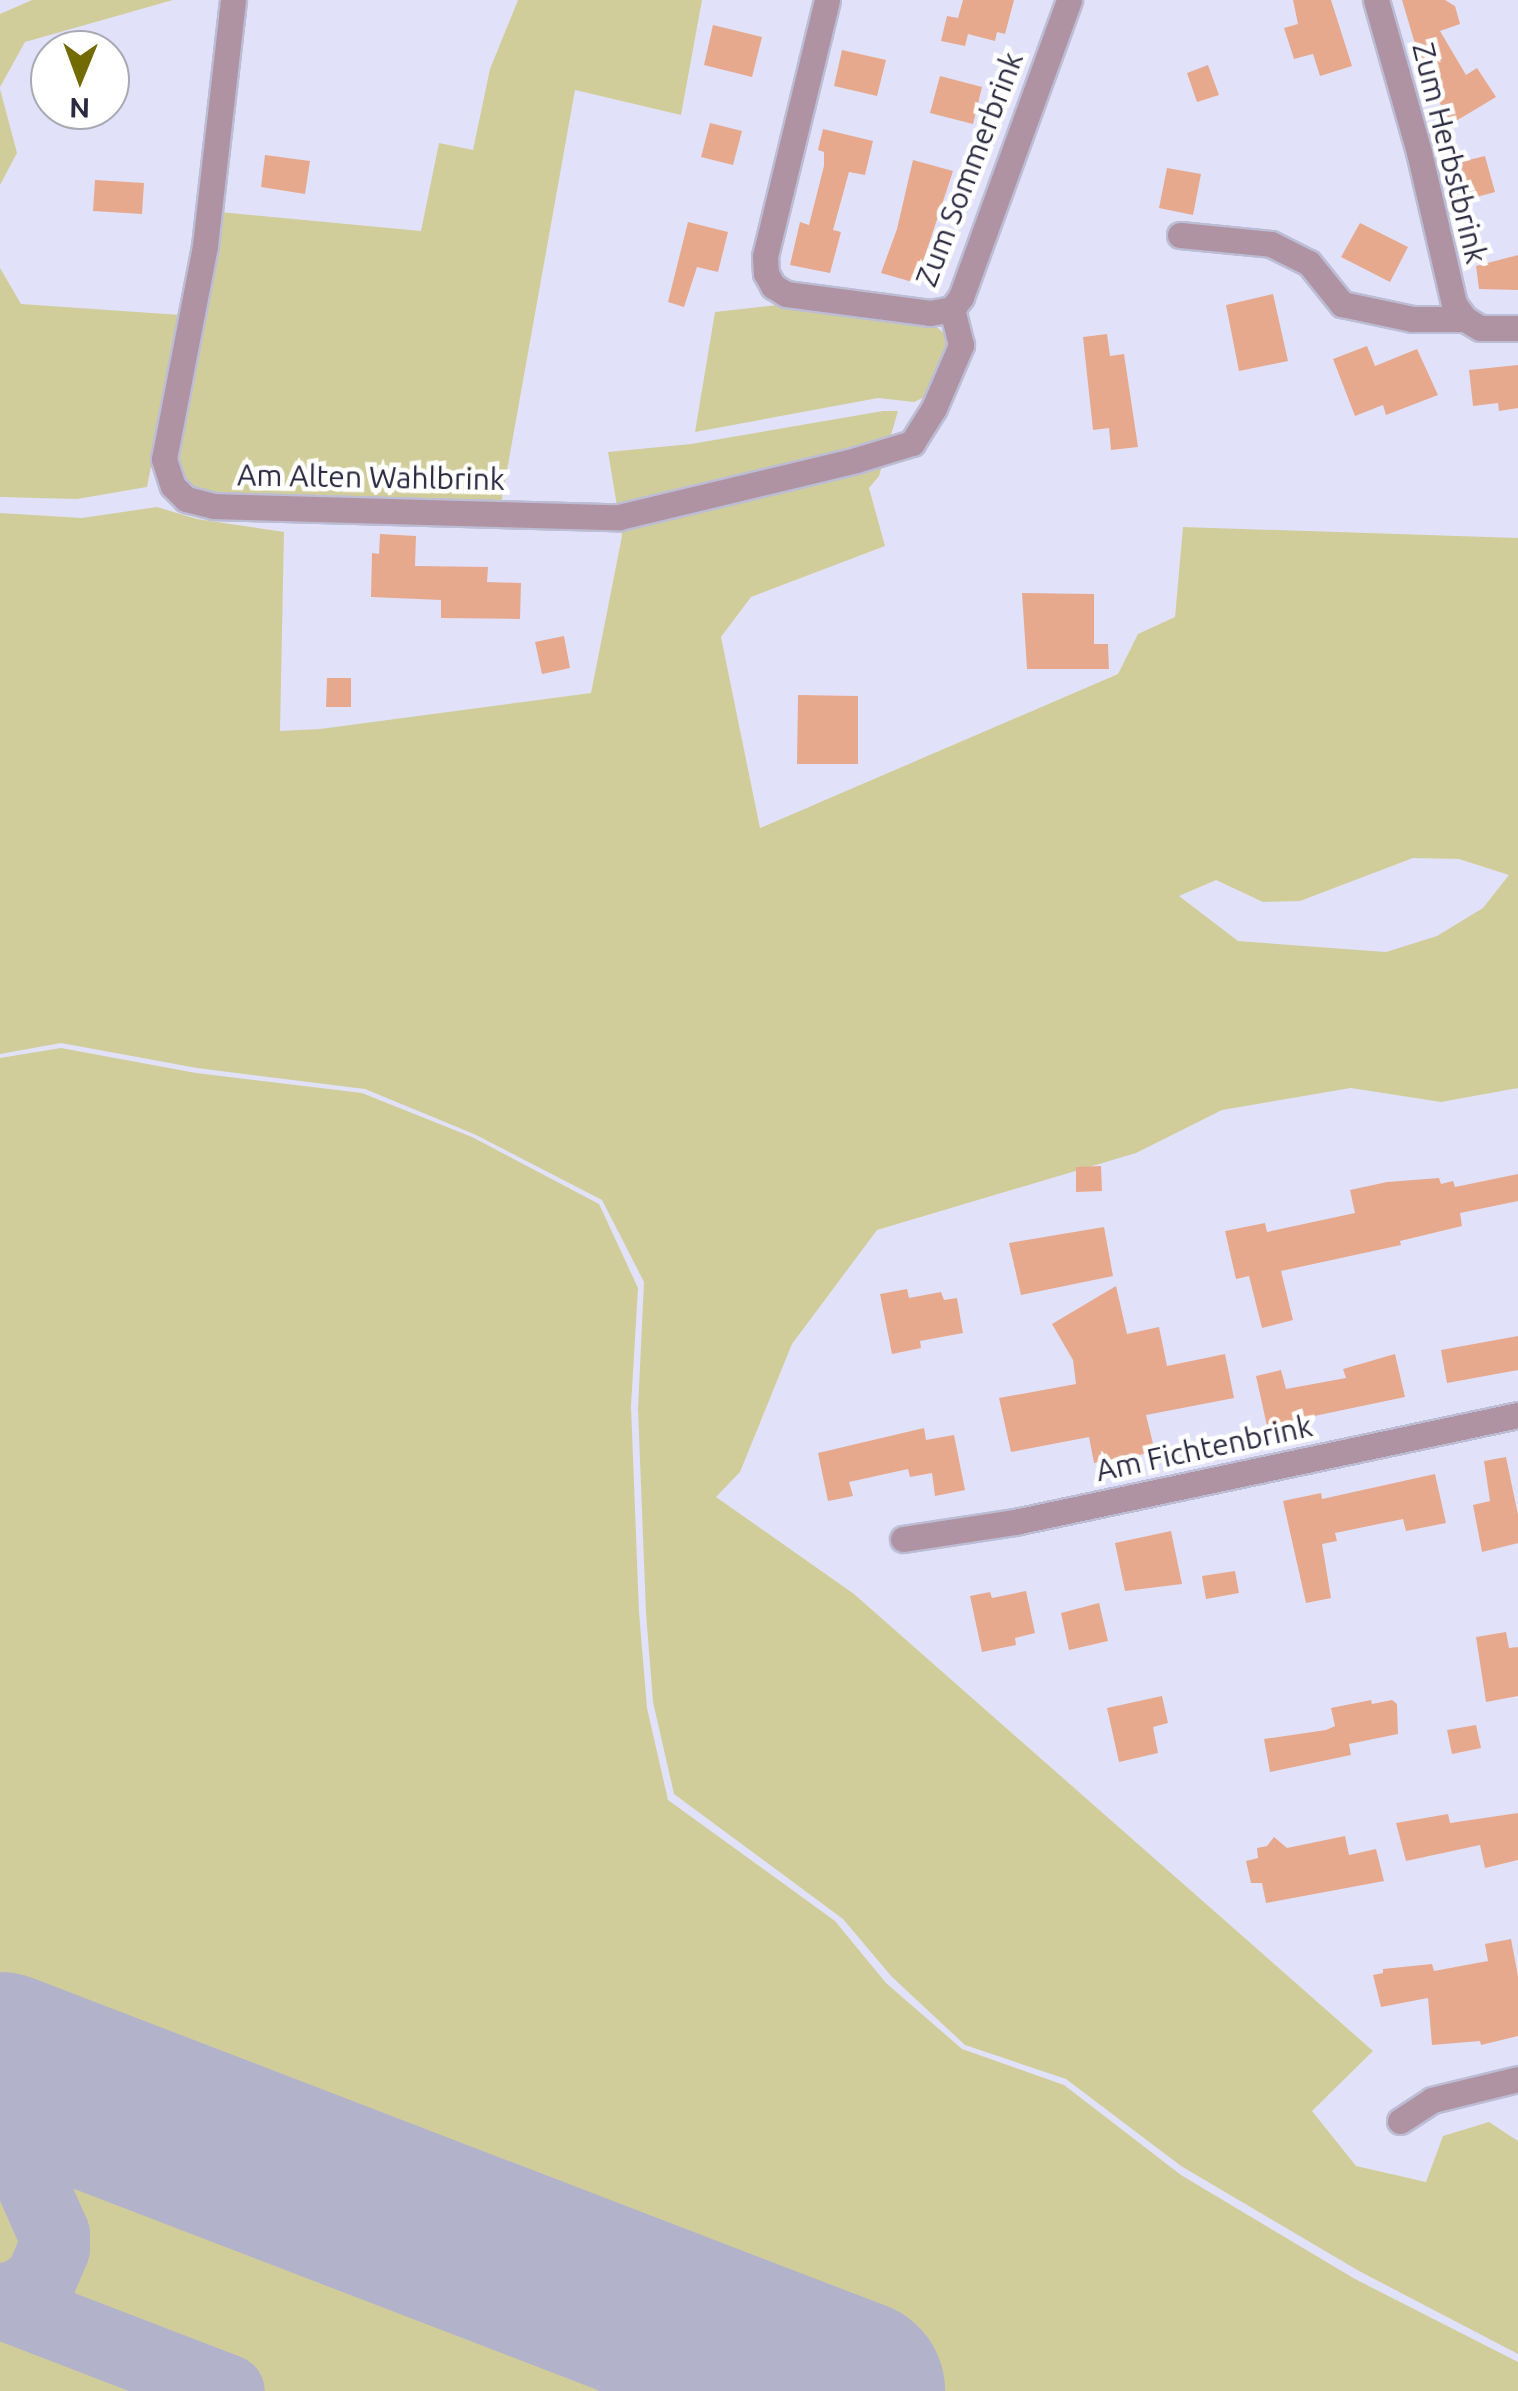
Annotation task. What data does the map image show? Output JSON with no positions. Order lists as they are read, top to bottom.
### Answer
{
  "streets": {
    "street": [
      "Zum Herbstbrink",
      "Zum Sommerbrink",
      "Am Alten Wahlbrink",
      "Am Fichtenbrink"
    ]
  },
  "crossings": [
    ["Zum Sommerbrink", "Am Alten Wahlbrink"]
  ],
  "north": "bottom"
}
